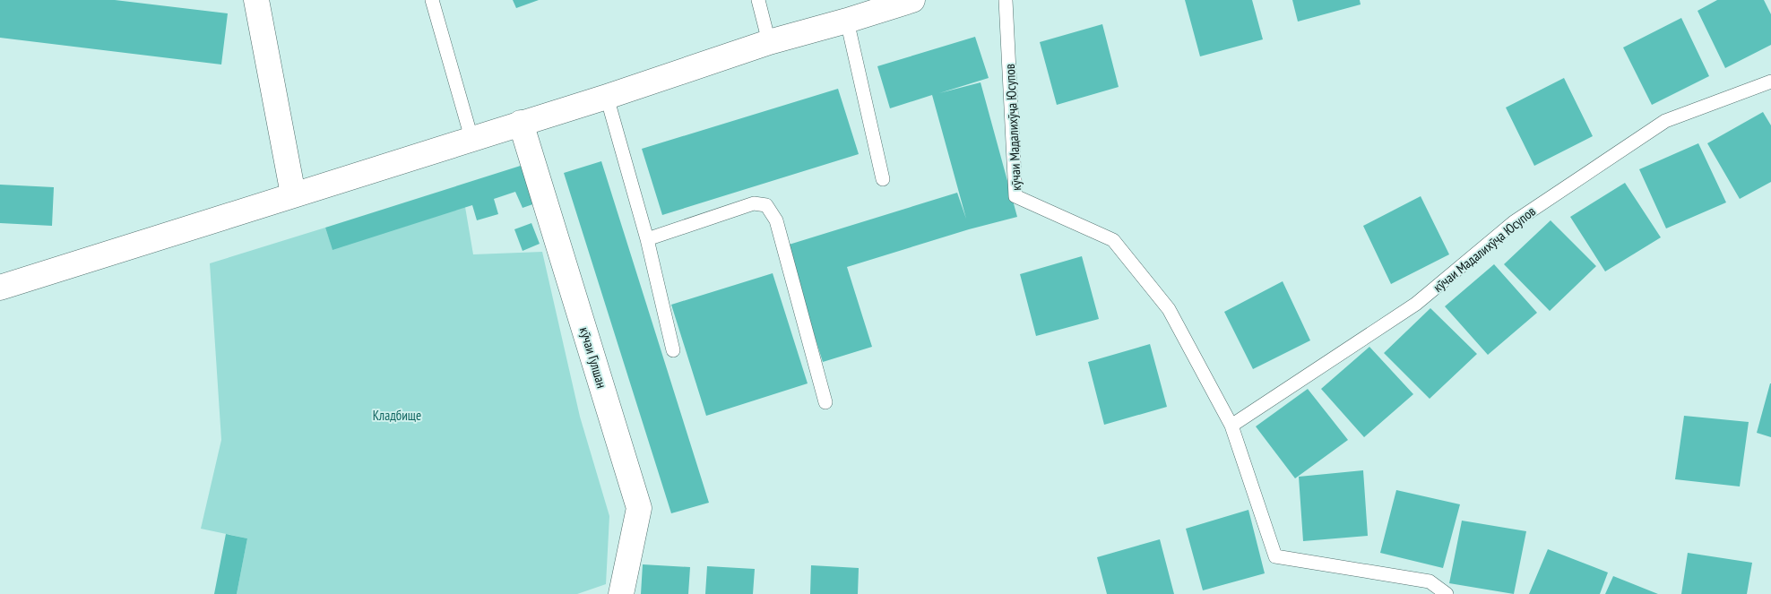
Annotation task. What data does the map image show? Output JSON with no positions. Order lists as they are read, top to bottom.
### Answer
{
  "streets": {
    "main road": ["кӯчаи Гулшан"],
    "lane": ["кӯчаи Мадалихӯҷа Юсупов"]
  },
  "parks": ["Кладбище"]
}
